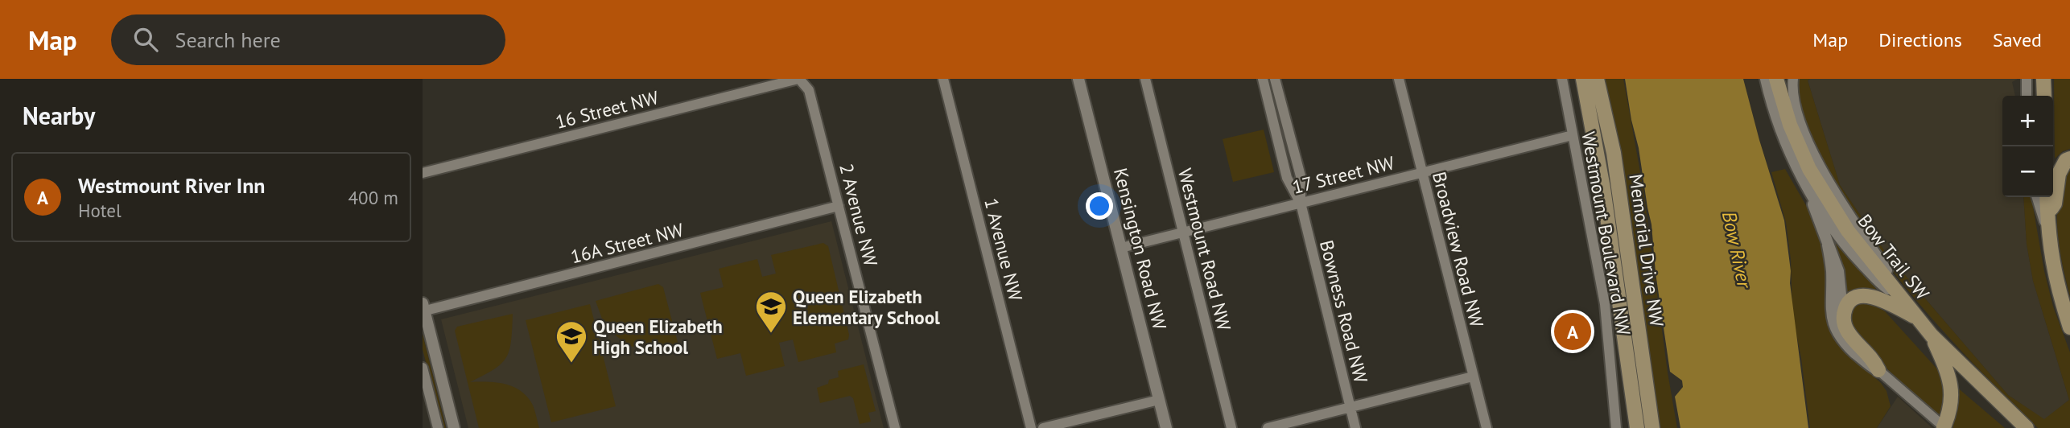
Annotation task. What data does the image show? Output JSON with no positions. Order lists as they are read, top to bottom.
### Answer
{
  "streets": {
    "main road": ["Memorial Drive NW", "Bow Trail SW"],
    "street": [
      "16 Street NW",
      "17 Street NW",
      "2 Avenue NW",
      "Westmount Boulevard NW",
      "16A Street NW",
      "Kensington Road NW",
      "1 Avenue NW",
      "Westmount Road NW",
      "Broadview Road NW",
      "Bowness Road NW"
    ]
  },
  "crossings": [
    ["16 Street NW", "2 Avenue NW"],
    ["17 Street NW", "Westmount Boulevard NW"],
    ["17 Street NW", "Kensington Road NW"],
    ["17 Street NW", "Westmount Road NW"],
    ["17 Street NW", "Broadview Road NW"],
    ["17 Street NW", "Bowness Road NW"],
    ["2 Avenue NW", "16A Street NW"]
  ],
  "water": ["Bow River"],
  "places": {
    "school or university": ["Queen Elizabeth Elementary School", "Queen Elizabeth High School"]
  },
  "page": {
    "header": "Map",
    "search": "Search here",
    "nav": ["Map", "Directions", "Saved"],
    "heading": "Nearby",
    "map_buttons": ["+", "−"],
    "list": [
      {
        "mark": "A",
        "name": "Westmount River Inn",
        "note": "Hotel",
        "value": "400 m"
      }
    ],
    "pins": "A"
  }
}
